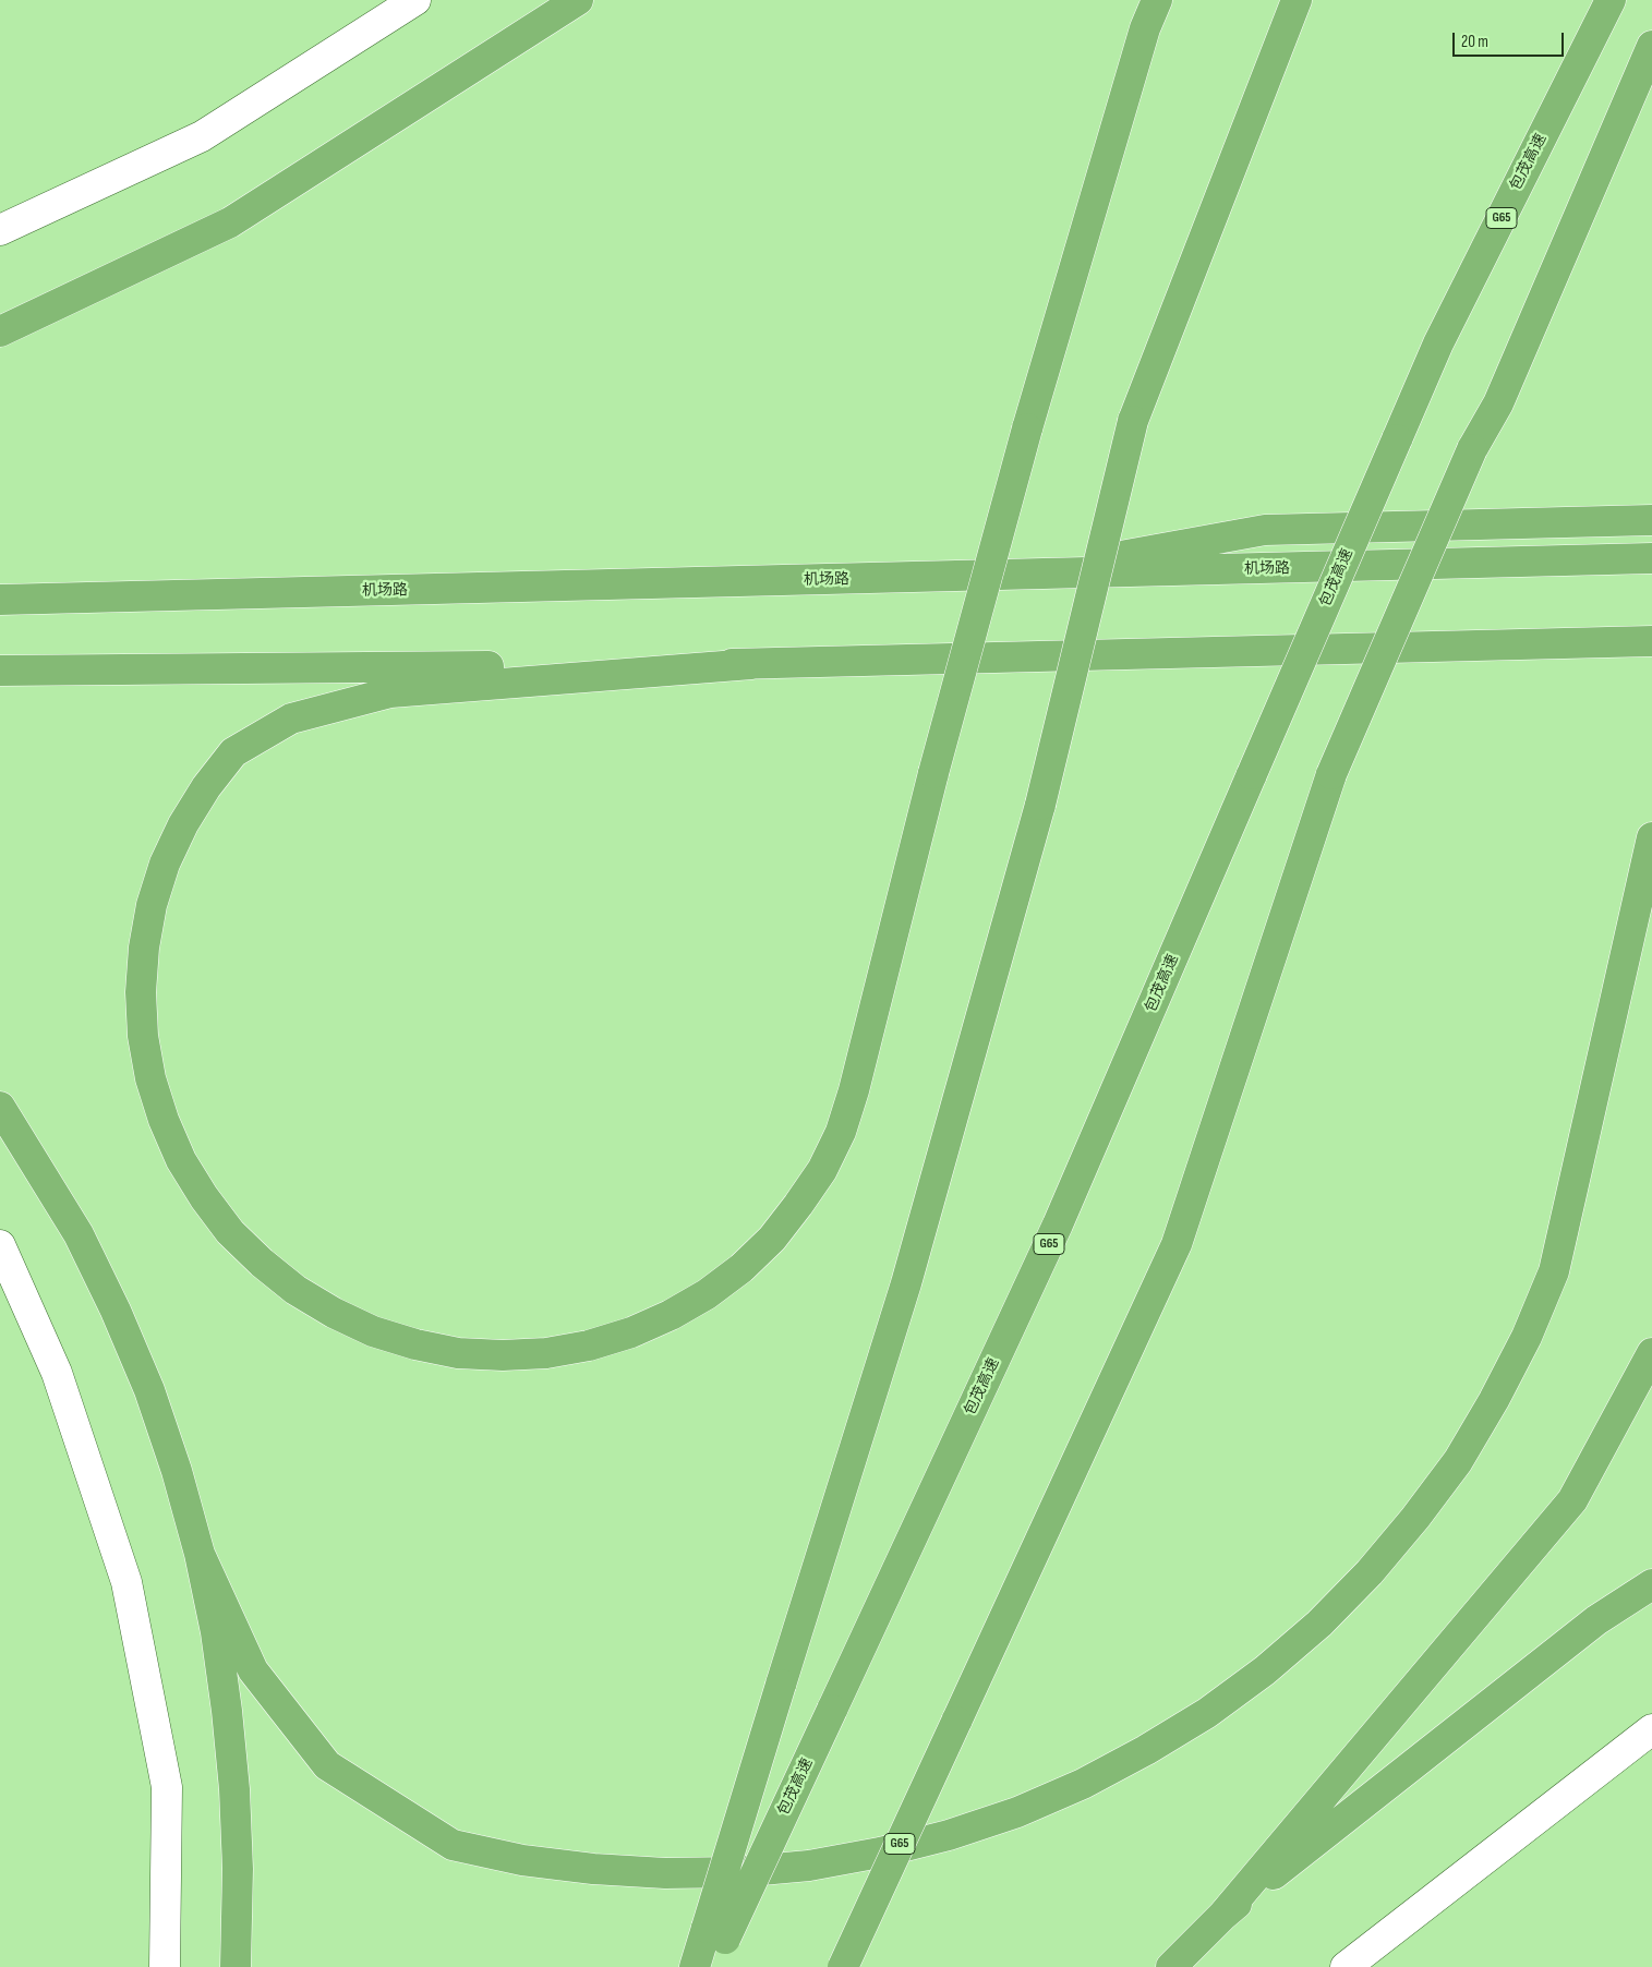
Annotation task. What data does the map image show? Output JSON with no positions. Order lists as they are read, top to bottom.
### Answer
{
  "streets": {
    "highway": ["包茂高速", "G65", "机场路"]
  },
  "scale_bar": "20 m"
}
